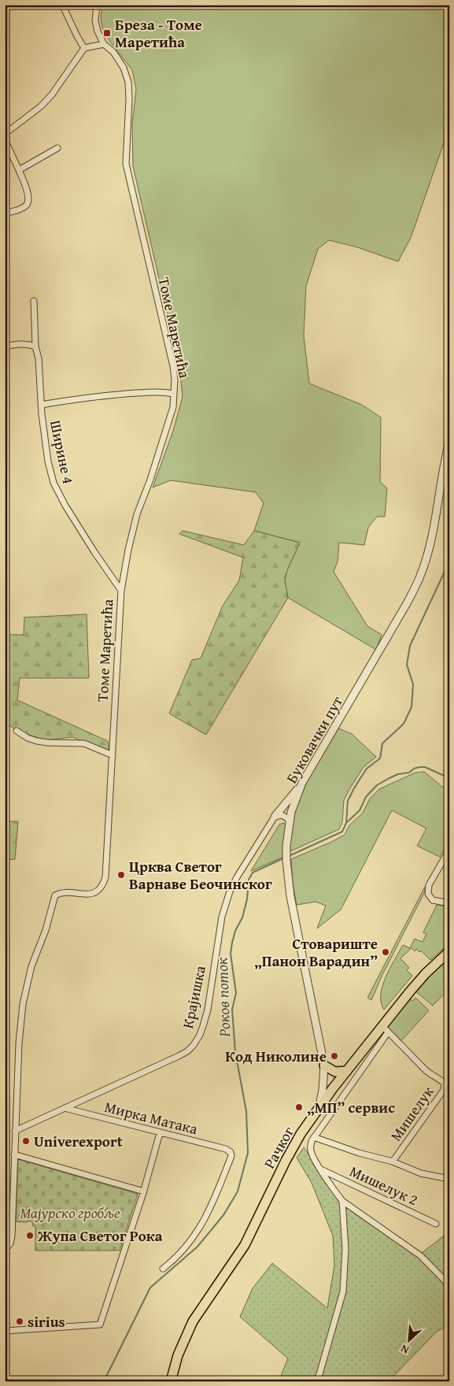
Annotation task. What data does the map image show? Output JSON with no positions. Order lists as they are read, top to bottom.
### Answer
{
  "streets": {
    "main road": ["Рачког"],
    "street": [
      "Томе Маретића",
      "Ширине 4",
      "Буковачки пут",
      "Крајишка",
      "Мишелук",
      "Мирка Матака",
      "Мишелук 2"
    ]
  },
  "crossings": [
    ["Томе Маретића", "Ширине 4"],
    ["Томе Маретића", "Крајишка"],
    ["Буковачки пут", "Рачког"],
    ["Крајишка", "Мирка Матака"],
    ["Мишелук", "Рачког"]
  ],
  "water": ["Роков поток"],
  "parks": ["Мајурско гробље"],
  "places": {
    "transit": ["Бреза - Томе Маретића"],
    "other": [
      "Црква Светог Варнаве Беочинског",
      "Стовариште „Панон Варадин”",
      "Код Николине",
      "„МП” сервис",
      "Univerexport",
      "Жупа Светог Рока",
      "sirius"
    ]
  },
  "north": "bottom left"
}
